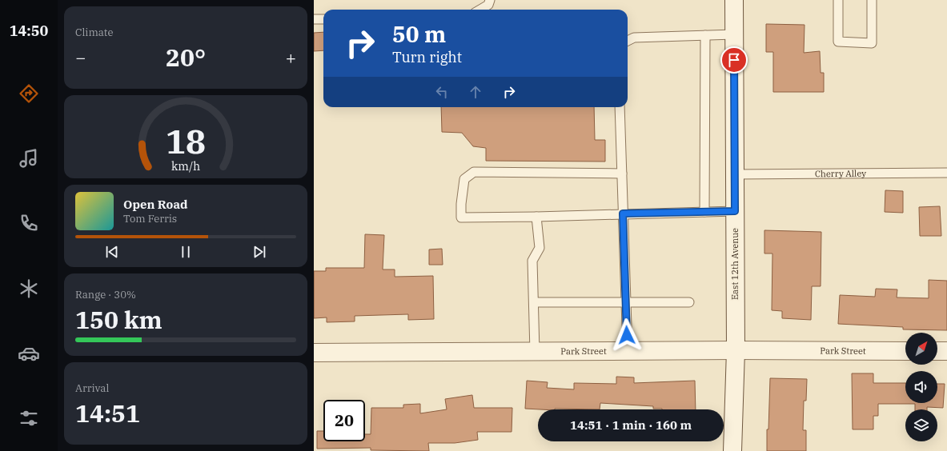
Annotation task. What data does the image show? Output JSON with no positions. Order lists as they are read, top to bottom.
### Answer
{
  "streets": {
    "street": ["East 12th Avenue", "Park Street"],
    "lane": ["Cherry Alley"]
  },
  "crossings": [
    ["Cherry Alley", "East 12th Avenue"],
    ["East 12th Avenue", "Park Street"]
  ],
  "north": "top right",
  "page": {
    "tabs": "14:50",
    "tile": [
      "Climate",
      ["Range · 30%", "150 km"],
      ["Arrival", "14:51"]
    ],
    "turn": ["50 m", "Turn right"],
    "heat": ["−", "20°", "+"],
    "song": ["Open Road", "Tom Ferris"],
    "limit": "20",
    "trip": "14:51 · 1 min · 160 m",
    "gauge": ["18", "km/h"]
  }
}
